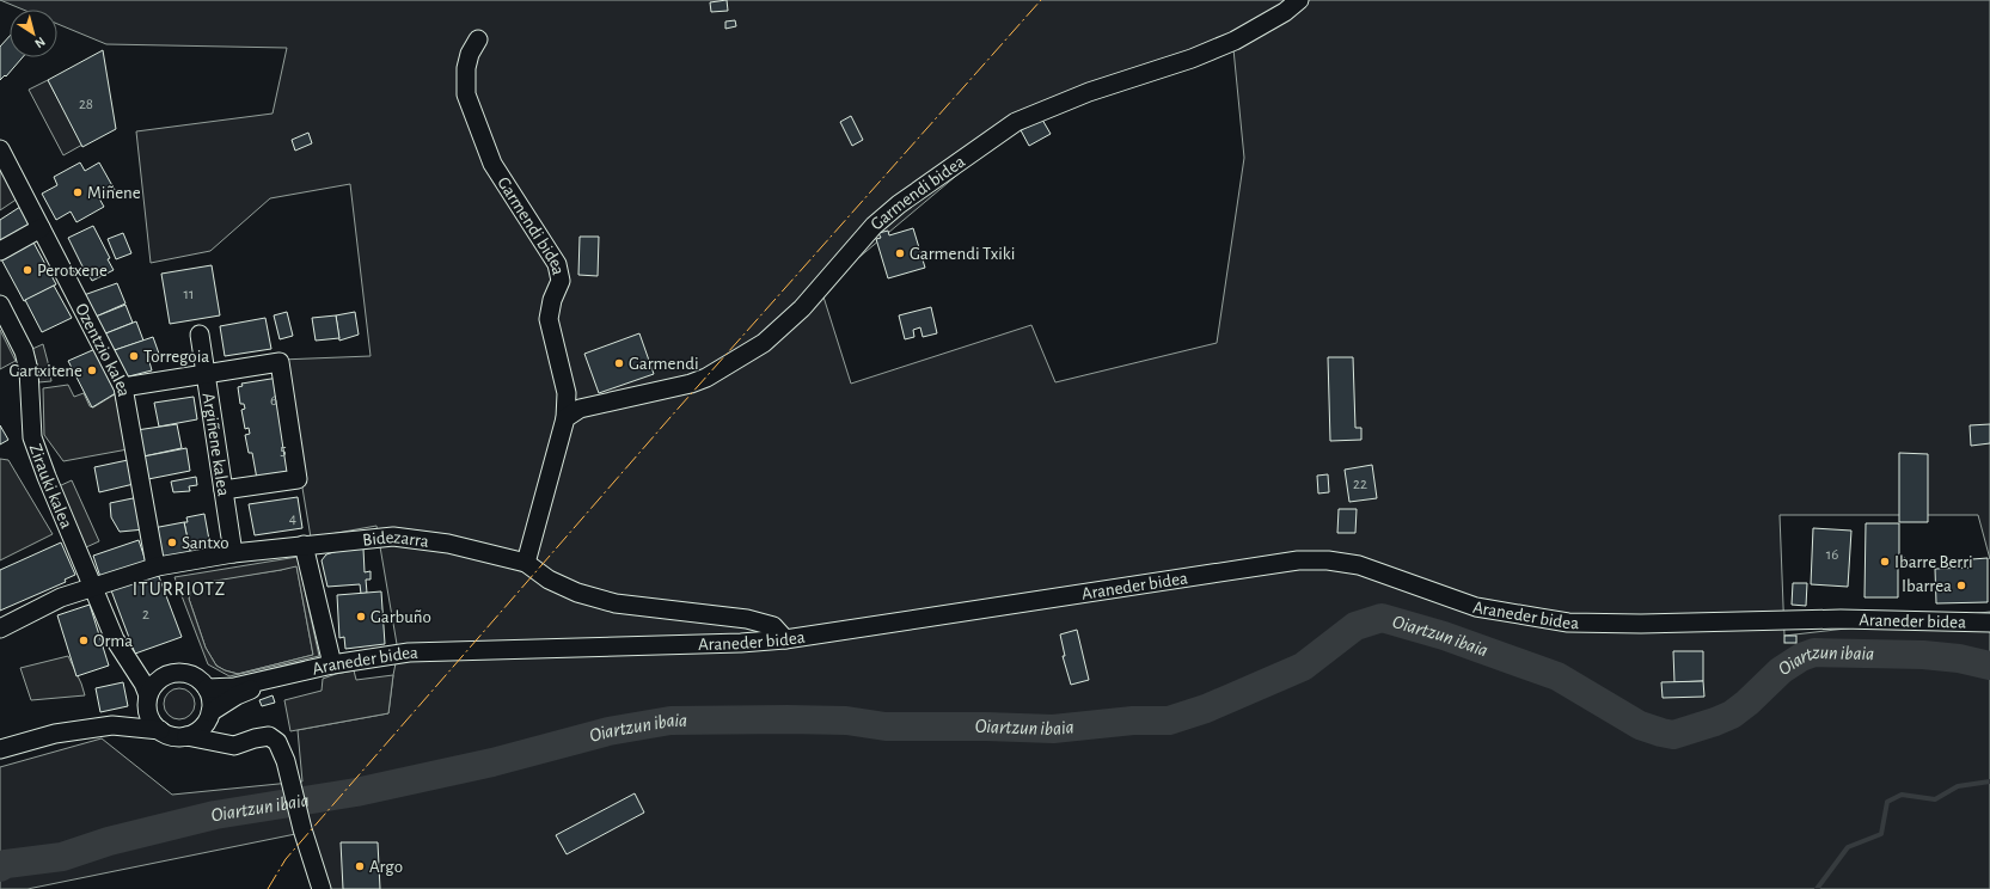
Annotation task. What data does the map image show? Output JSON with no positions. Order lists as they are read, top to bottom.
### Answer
{
  "streets": {
    "street": [
      "Garmendi bidea",
      "Ozentzio kalea",
      "Argiñene kalea",
      "Zirauki kalea",
      "Bidezarra",
      "Araneder bidea"
    ]
  },
  "crossings": [
    ["Garmendi bidea", "Bidezarra"],
    ["Ozentzio kalea", "Bidezarra"],
    ["Argiñene kalea", "Bidezarra"],
    ["Zirauki kalea", "Bidezarra"],
    ["Zirauki kalea", "Araneder bidea"],
    ["Bidezarra", "Araneder bidea"]
  ],
  "districts": ["ITURRIOTZ"],
  "water": ["Oiartzun ibaia"],
  "places": [
    "Miñene",
    "Garmendi Txiki",
    "Perotxene",
    "Torregoia",
    "Garmendi",
    "Gartxitene",
    "Santxo",
    "Ibarre Berri",
    "Ibarrea",
    "Garbuño",
    "Orma",
    "Argo"
  ],
  "house_numbers": [
    "28",
    "11",
    "6",
    "5",
    "22",
    "4",
    "16",
    "2"
  ],
  "north": "bottom right"
}
